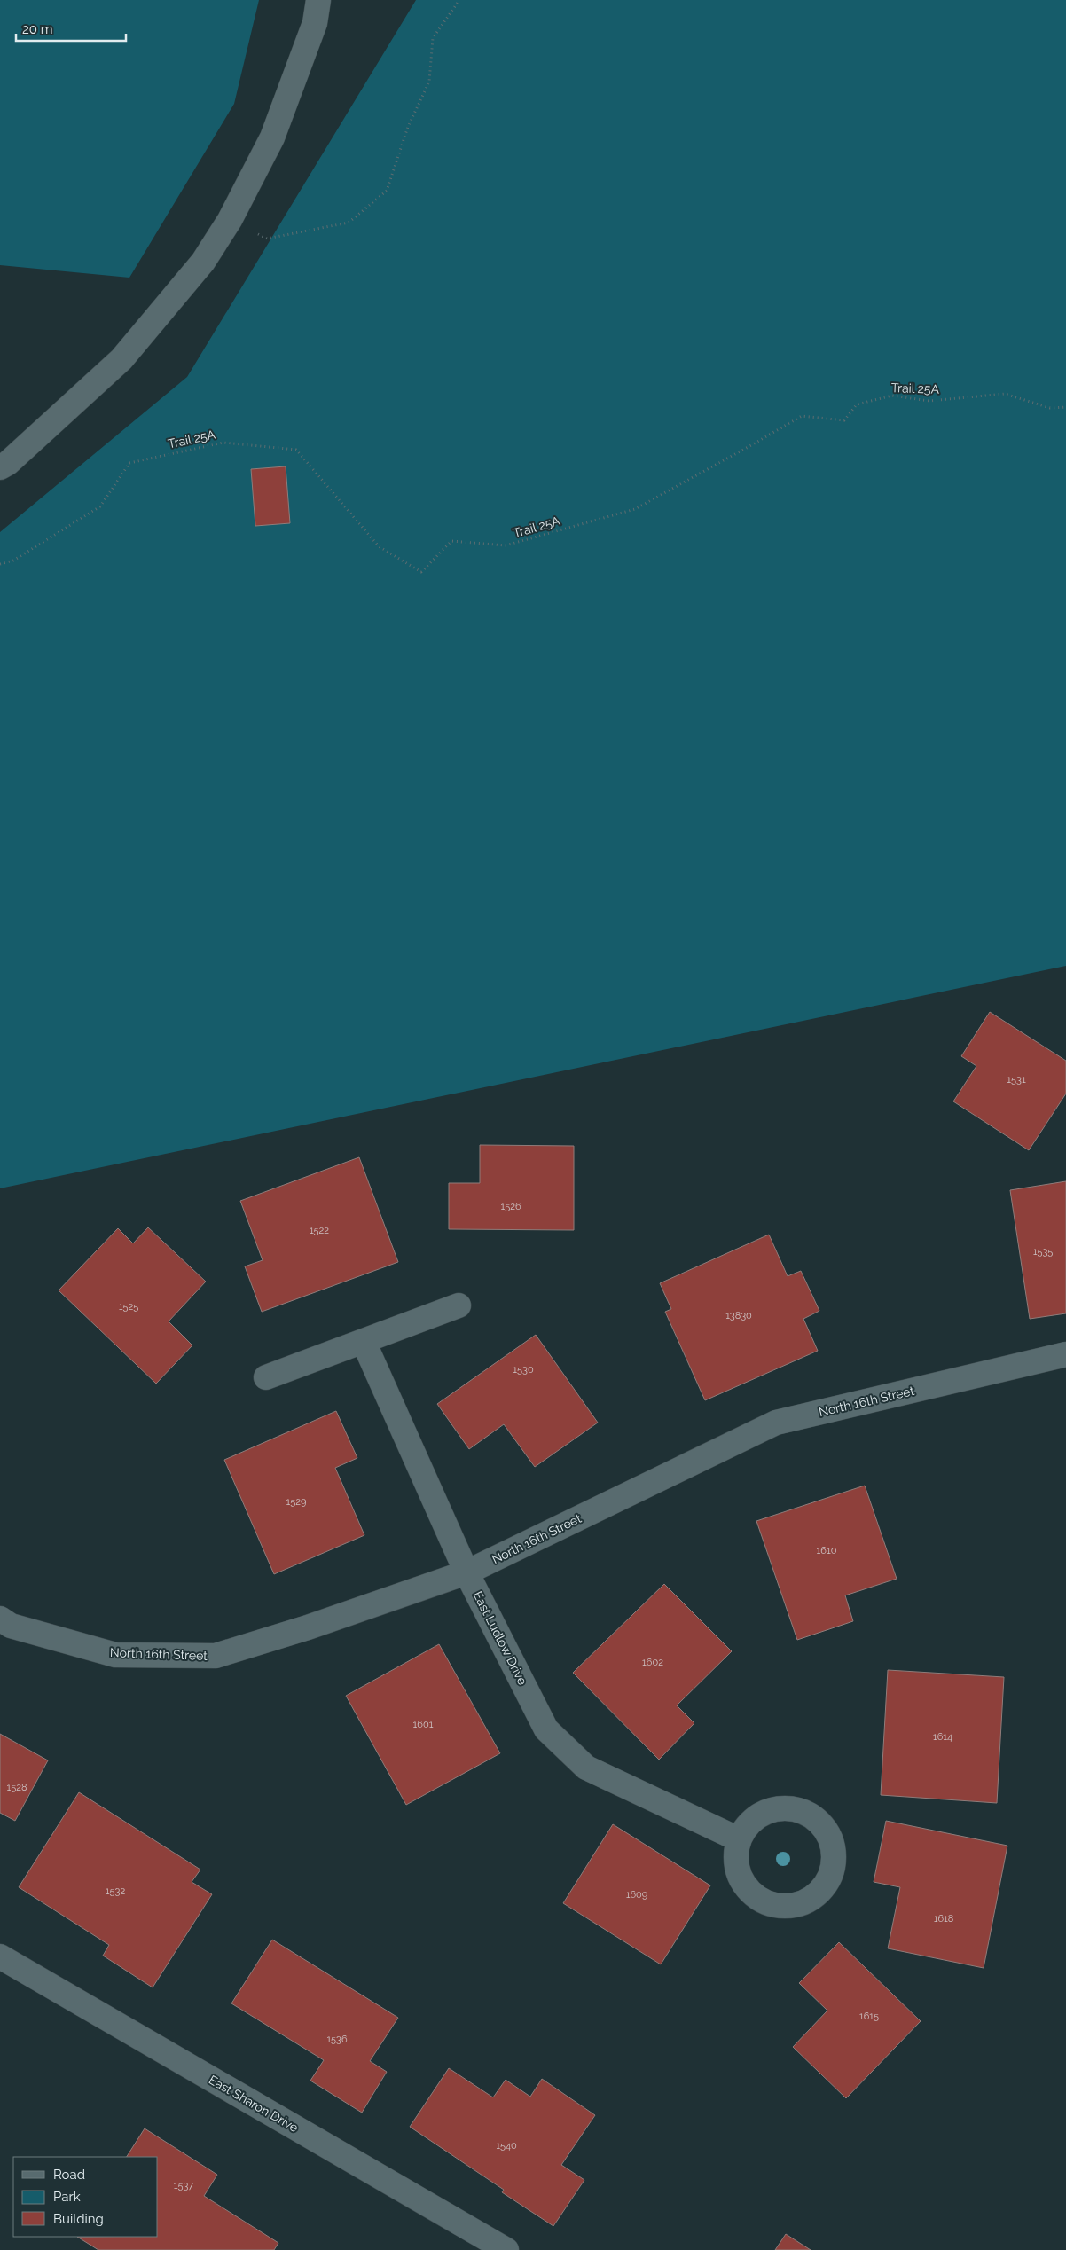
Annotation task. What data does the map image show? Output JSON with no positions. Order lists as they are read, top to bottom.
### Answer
{
  "streets": {
    "street": ["North 16th Street", "East Ludlow Drive", "East Sharon Drive"],
    "path": ["Trail 25A"]
  },
  "crossings": [
    ["North 16th Street", "East Ludlow Drive"]
  ],
  "house_numbers": [
    "1531",
    "1526",
    "1522",
    "1535",
    "1525",
    "13830",
    "1530",
    "1529",
    "1610",
    "1602",
    "1601",
    "1614",
    "1528",
    "1532",
    "1609",
    "1618",
    "1615",
    "1536",
    "1540",
    "1537"
  ],
  "legend": ["Road", "Park", "Building"],
  "scale_bar": "20 m"
}
